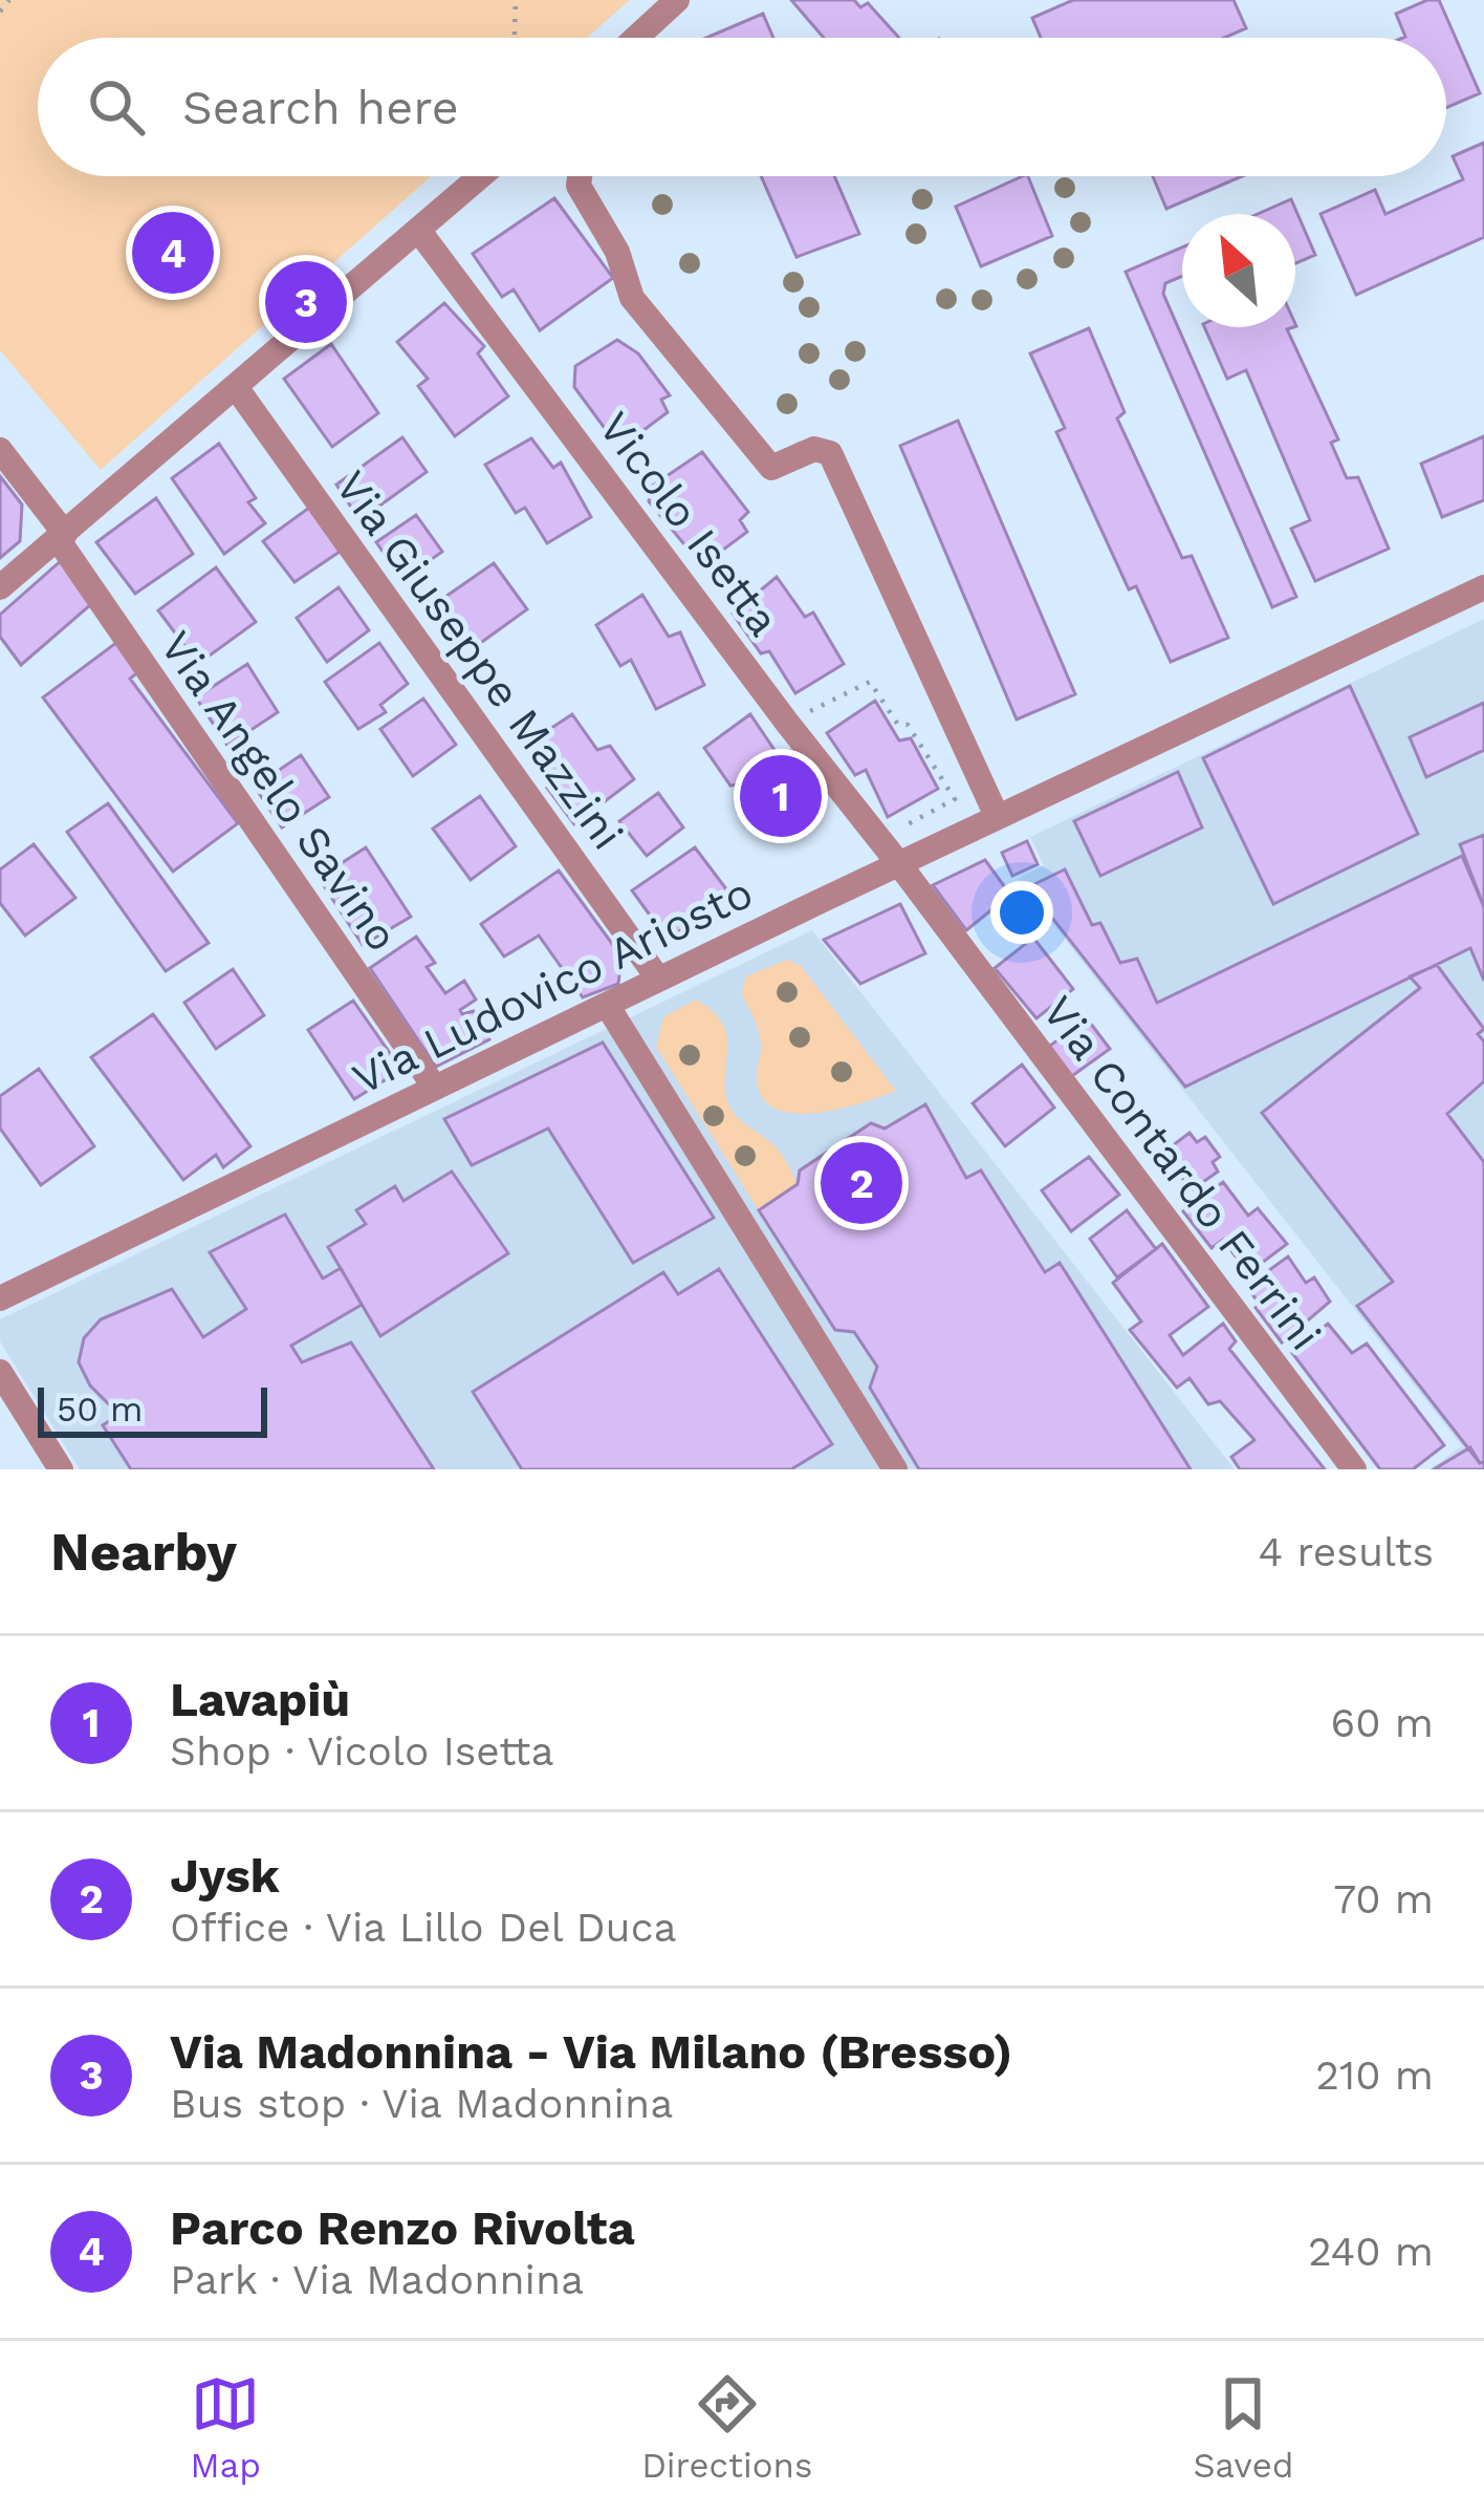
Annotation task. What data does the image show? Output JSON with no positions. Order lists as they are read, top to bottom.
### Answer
{
  "streets": {
    "street": [
      "Vicolo Isetta",
      "Via Giuseppe Mazzini",
      "Via Angelo Savino",
      "Via Ludovico Ariosto",
      "Via Contardo Ferrini"
    ]
  },
  "crossings": [
    ["Vicolo Isetta", "Via Ludovico Ariosto"],
    ["Vicolo Isetta", "Via Contardo Ferrini"],
    ["Via Giuseppe Mazzini", "Via Ludovico Ariosto"],
    ["Via Angelo Savino", "Via Ludovico Ariosto"],
    ["Via Ludovico Ariosto", "Via Contardo Ferrini"]
  ],
  "scale_bar": "50 m",
  "north": "top left",
  "page": {
    "search": "Search here",
    "pins": [
      "4",
      "3",
      "1",
      "2"
    ],
    "scale": "50 m",
    "heading": ["Nearby", "4 results"],
    "list": [
      {
        "mark": "1",
        "name": "Lavapiù",
        "note": "Shop · Vicolo Isetta",
        "value": "60 m"
      },
      {
        "mark": "2",
        "name": "Jysk",
        "note": "Office · Via Lillo Del Duca",
        "value": "70 m"
      },
      {
        "mark": "3",
        "name": "Via Madonnina - Via Milano (Bresso)",
        "note": "Bus stop · Via Madonnina",
        "value": "210 m"
      },
      {
        "mark": "4",
        "name": "Parco Renzo Rivolta",
        "note": "Park · Via Madonnina",
        "value": "240 m"
      }
    ],
    "nav": ["Map", "Directions", "Saved"]
  }
}
